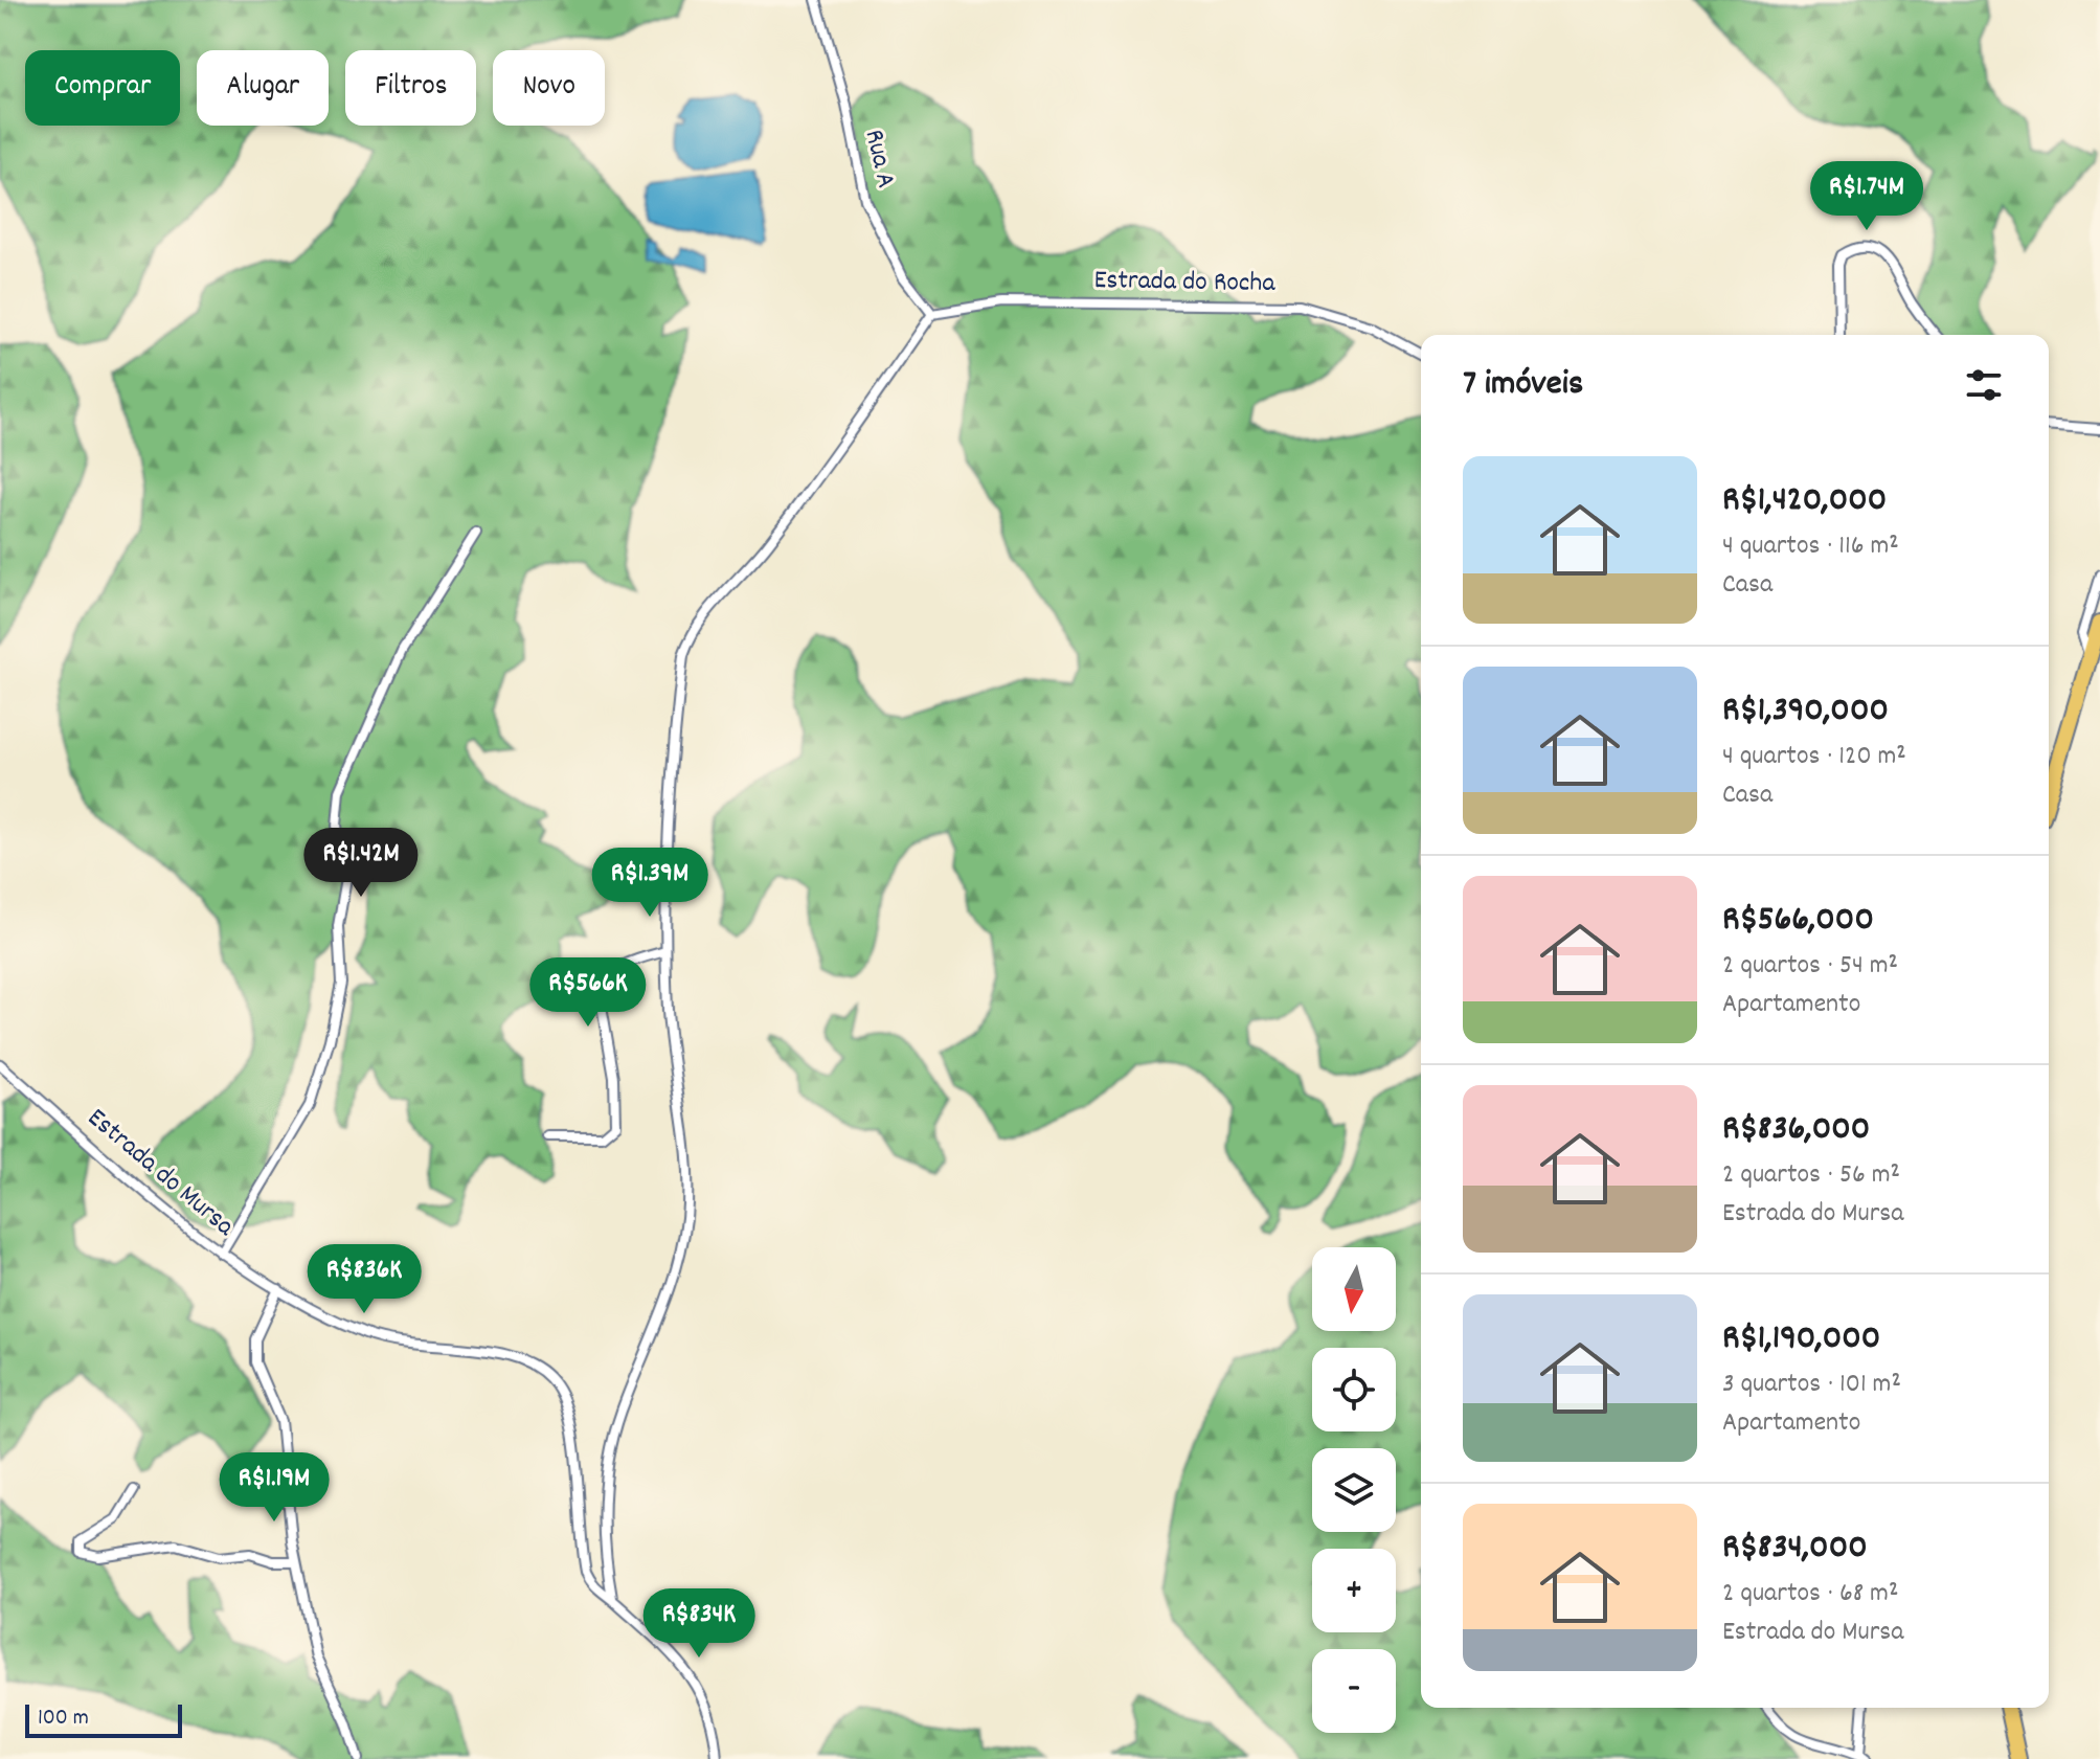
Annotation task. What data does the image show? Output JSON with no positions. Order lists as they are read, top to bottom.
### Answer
{
  "streets": {
    "street": ["Rua A", "Estrada do Rocha", "Estrada do Mursa"]
  },
  "crossings": [
    ["Rua A", "Estrada do Rocha"]
  ],
  "scale_bar": "100 m",
  "north": "bottom",
  "page": {
    "chip": [
      "Comprar",
      "Alugar",
      "Filtros",
      "Novo"
    ],
    "price": [
      "R$1.74M",
      "R$1.42M",
      "R$1.39M",
      "R$566K",
      "R$836K",
      "R$1.19M",
      "R$834K"
    ],
    "heading": "7 imóveis",
    "list": [
      {
        "name": "R$1,420,000",
        "note": "4 quartos · 116 m² · Casa"
      },
      {
        "name": "R$1,390,000",
        "note": "4 quartos · 120 m² · Casa"
      },
      {
        "name": "R$566,000",
        "note": "2 quartos · 54 m² · Apartamento"
      },
      {
        "name": "R$836,000",
        "note": "2 quartos · 56 m² · Estrada do Mursa"
      },
      {
        "name": "R$1,190,000",
        "note": "3 quartos · 101 m² · Apartamento"
      },
      {
        "name": "R$834,000",
        "note": "2 quartos · 68 m² · Estrada do Mursa"
      }
    ],
    "map_buttons": ["+", "−"],
    "scale": "100 m"
  }
}
